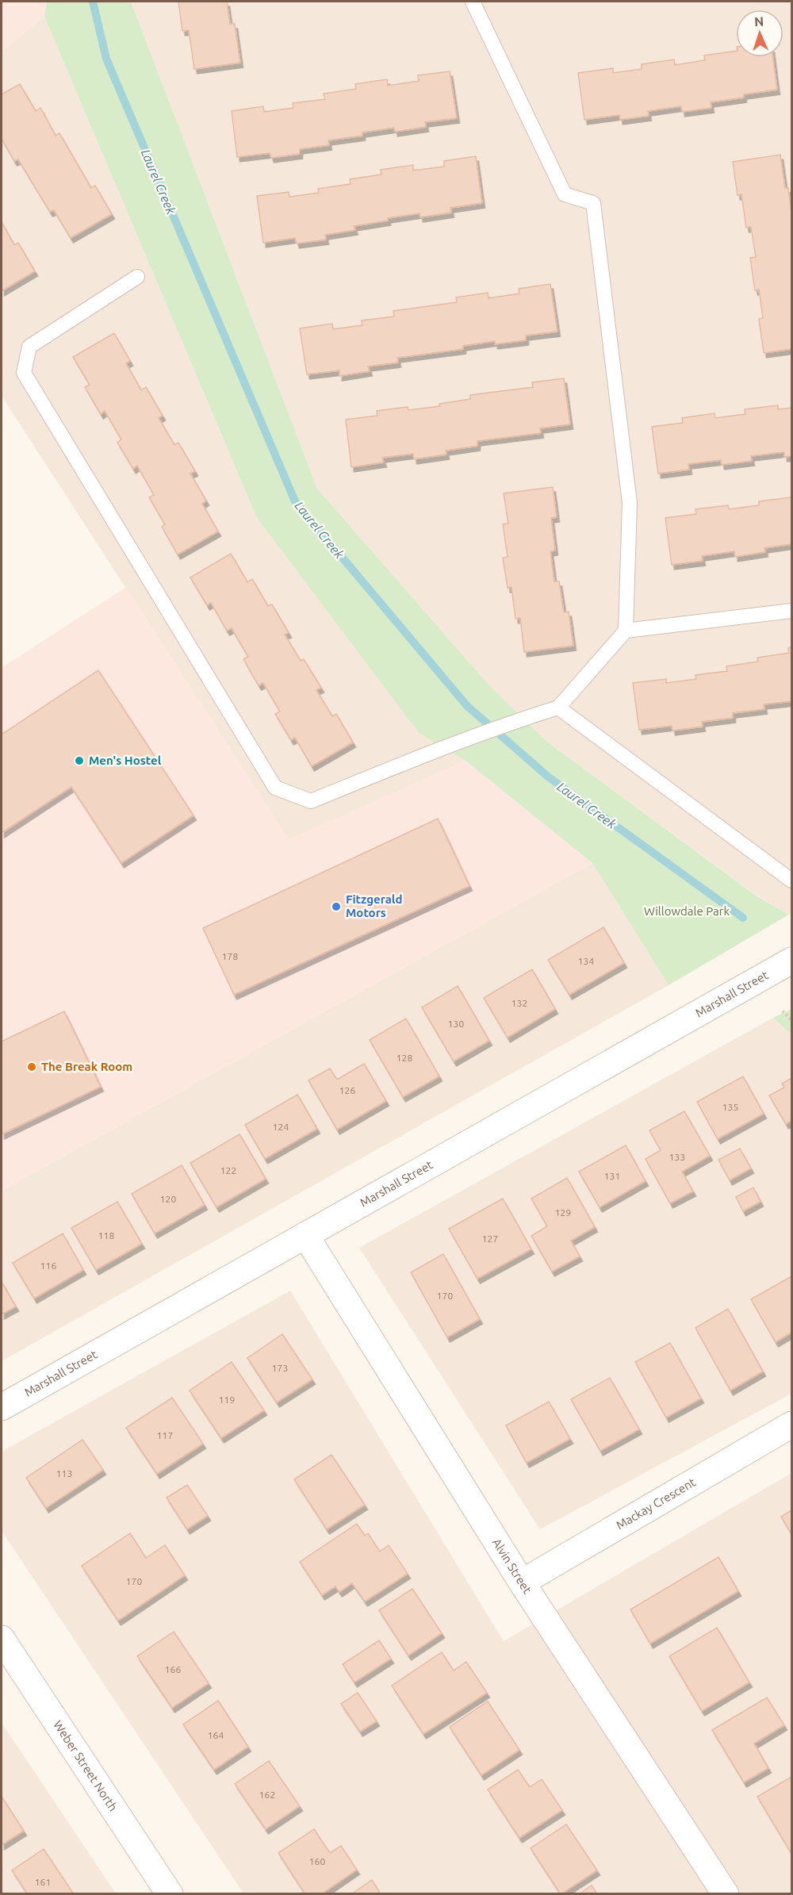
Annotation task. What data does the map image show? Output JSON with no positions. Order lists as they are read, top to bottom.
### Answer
{
  "streets": {
    "street": [
      "Marshall Street",
      "Mackay Crescent",
      "Alvin Street",
      "Weber Street North"
    ]
  },
  "crossings": [
    ["Marshall Street", "Alvin Street"],
    ["Mackay Crescent", "Alvin Street"]
  ],
  "water": ["Laurel Creek"],
  "parks": ["Willowdale Park"],
  "places": ["Men's Hostel", "Fitzgerald Motors", "The Break Room"],
  "house_numbers": [
    "178",
    "134",
    "132",
    "130",
    "128",
    "126",
    "135",
    "124",
    "133",
    "122",
    "131",
    "120",
    "129",
    "118",
    "127",
    "116",
    "170",
    "173",
    "119",
    "117",
    "113",
    "170",
    "166",
    "164",
    "162",
    "160",
    "161"
  ],
  "north": "top"
}
